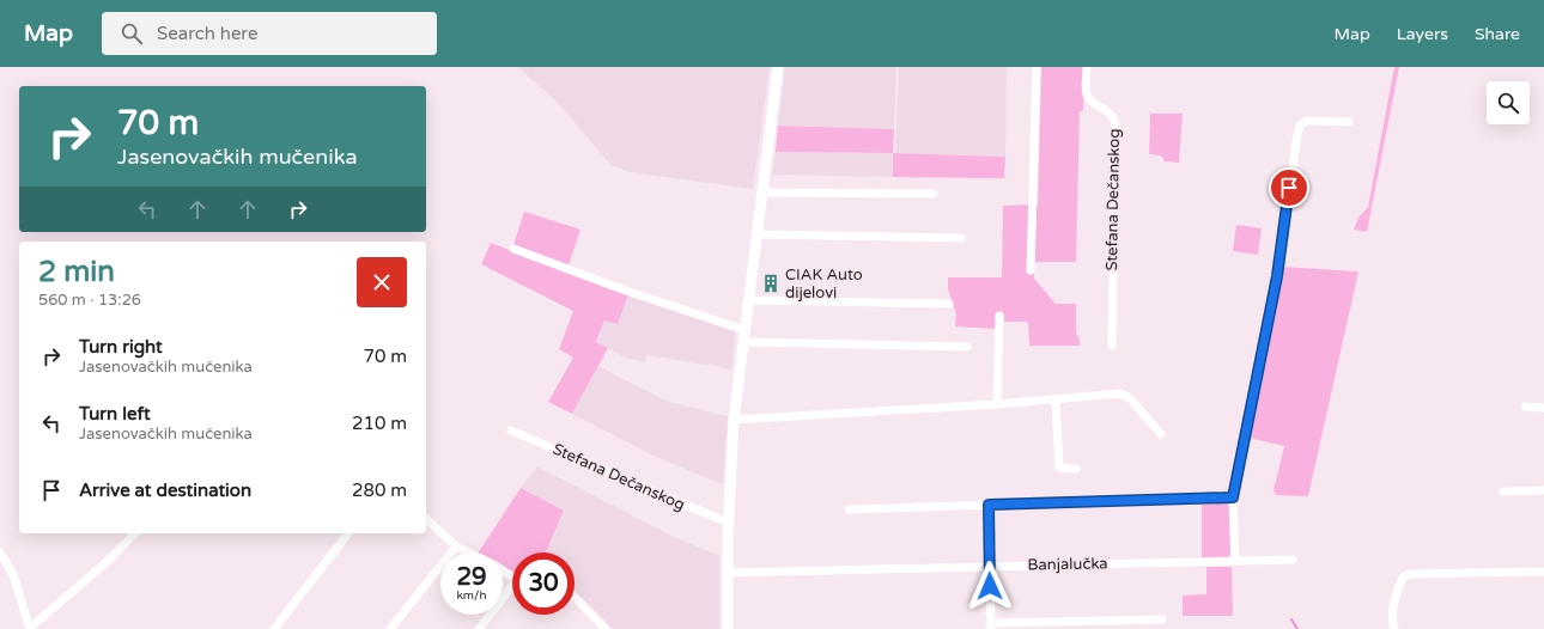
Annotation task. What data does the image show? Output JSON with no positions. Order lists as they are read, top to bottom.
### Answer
{
  "streets": {
    "street": ["Stefana Dečanskog", "Banjalučka"]
  },
  "places": {
    "building": ["CIAK Auto dijelovi"]
  },
  "page": {
    "header": "Map",
    "search": "Search here",
    "nav": ["Map", "Layers", "Share"],
    "turn": ["70 m", "Jasenovačkih mučenika"],
    "heading": ["2 min", "560 m · 13:26"],
    "list": [
      {
        "name": "Turn right",
        "note": "Jasenovačkih mučenika",
        "value": "70 m"
      },
      {
        "name": "Turn left",
        "note": "Jasenovačkih mučenika",
        "value": "210 m"
      },
      {
        "name": "Arrive at destination",
        "value": "280 m"
      }
    ],
    "speed": "29 km/h",
    "limit": "30"
  }
}
